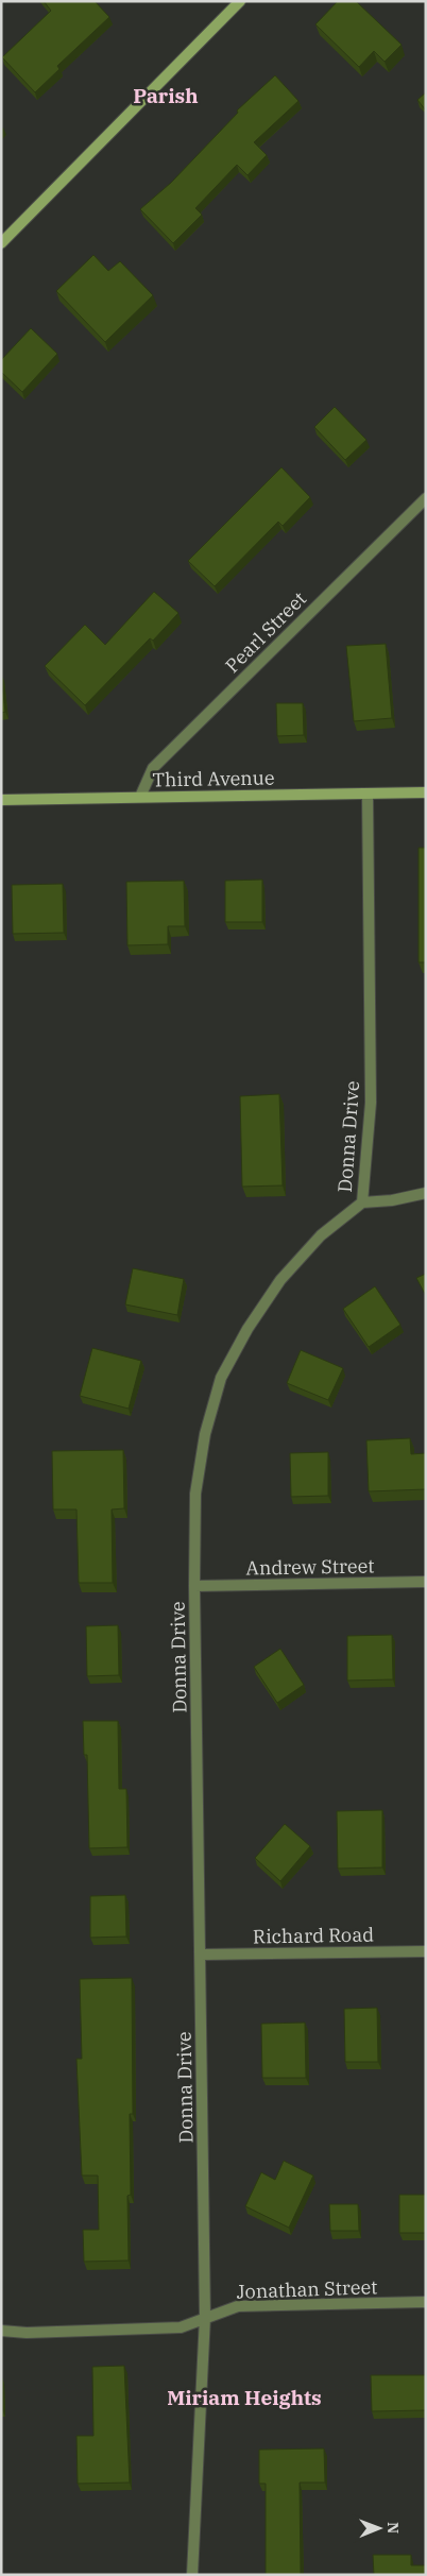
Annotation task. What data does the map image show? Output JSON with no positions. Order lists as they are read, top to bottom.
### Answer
{
  "streets": {
    "street": [
      "Pearl Street",
      "Third Avenue",
      "Donna Drive",
      "Andrew Street",
      "Richard Road",
      "Jonathan Street"
    ]
  },
  "crossings": [
    ["Pearl Street", "Third Avenue"],
    ["Third Avenue", "Donna Drive"],
    ["Donna Drive", "Andrew Street"],
    ["Donna Drive", "Richard Road"],
    ["Donna Drive", "Jonathan Street"]
  ],
  "districts": ["Parish", "Miriam Heights"],
  "north": "right"
}
